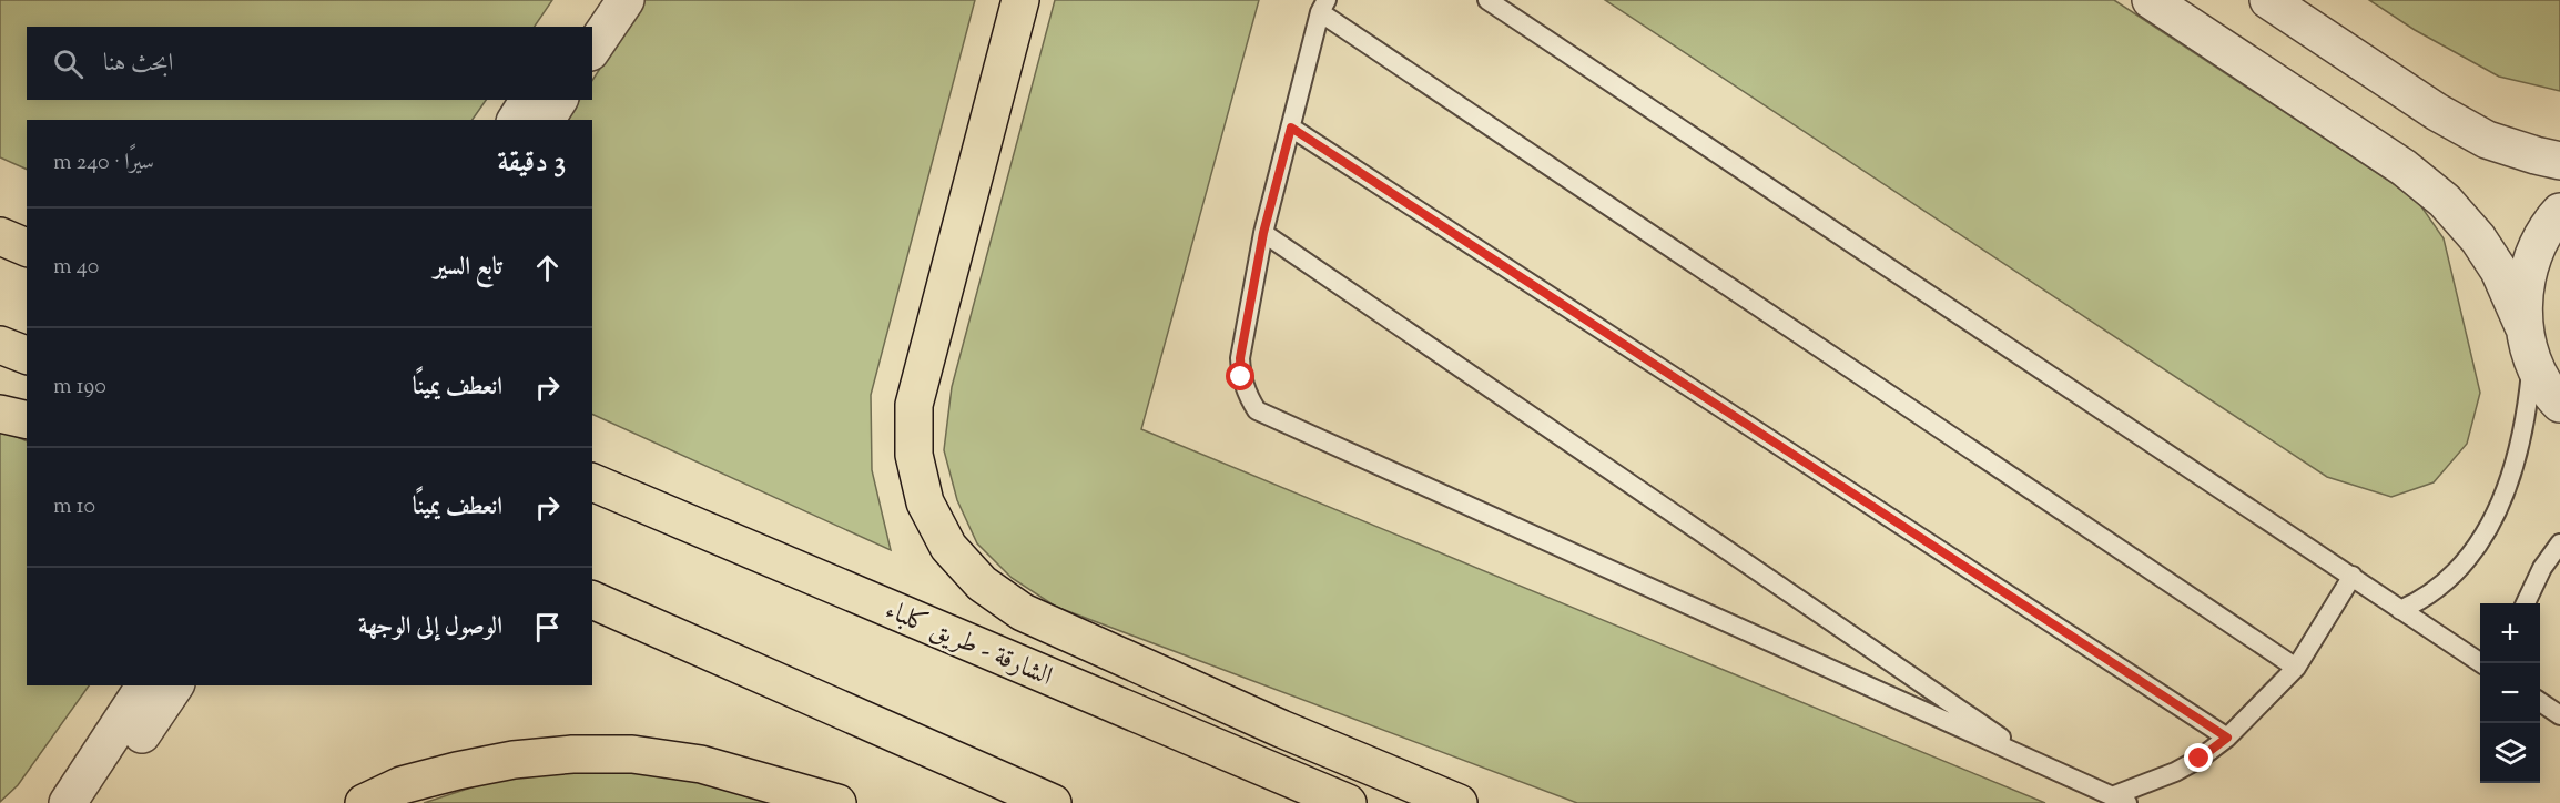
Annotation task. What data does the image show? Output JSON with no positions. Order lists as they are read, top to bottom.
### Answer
{
  "streets": {
    "highway": ["الشارقة - طريق كلباء"]
  },
  "page": {
    "search": "ابحث هنا",
    "heading": ["3 دقيقة", "سيرًا · 240 m"],
    "list": [
      ["تابع السير", "40 m"],
      ["انعطف يمينًا", "190 m"],
      ["انعطف يمينًا", "10 m"],
      "الوصول إلى الوجهة"
    ],
    "map_buttons": ["+", "−"]
  }
}
